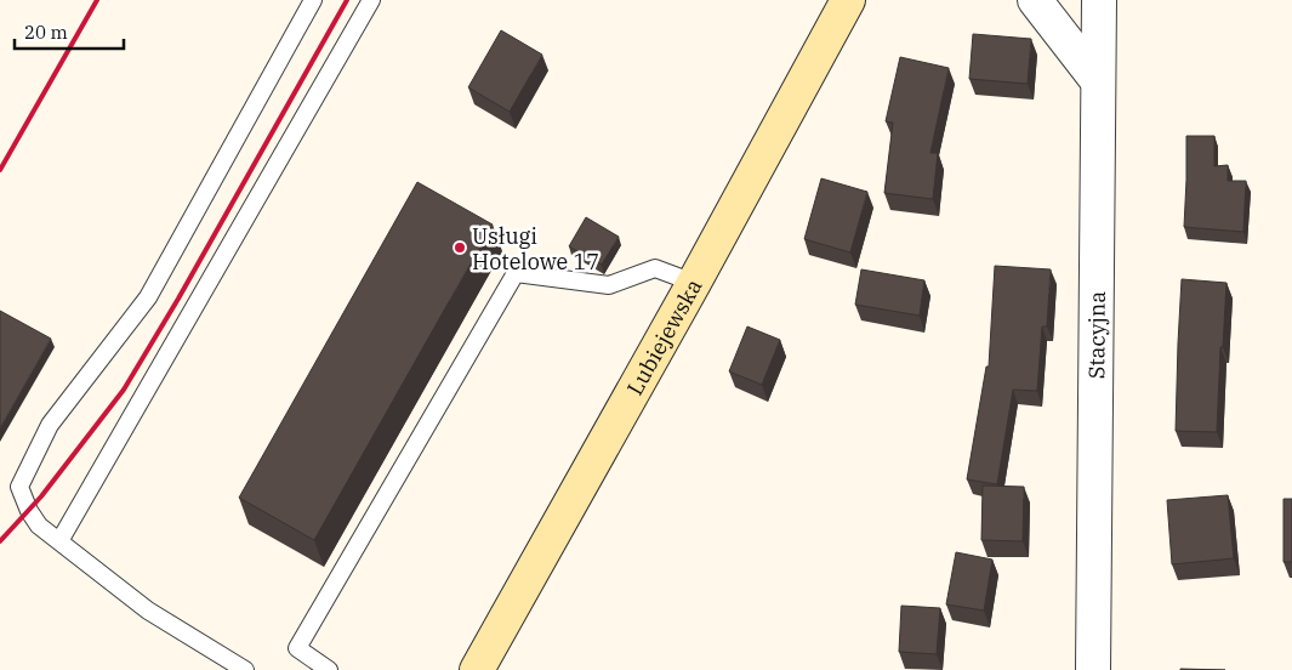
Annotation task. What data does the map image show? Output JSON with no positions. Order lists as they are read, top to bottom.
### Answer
{
  "streets": {
    "main road": ["Lubiejewska"],
    "street": ["Stacyjna"]
  },
  "places": ["Usługi Hotelowe 17"],
  "scale_bar": "20 m"
}
